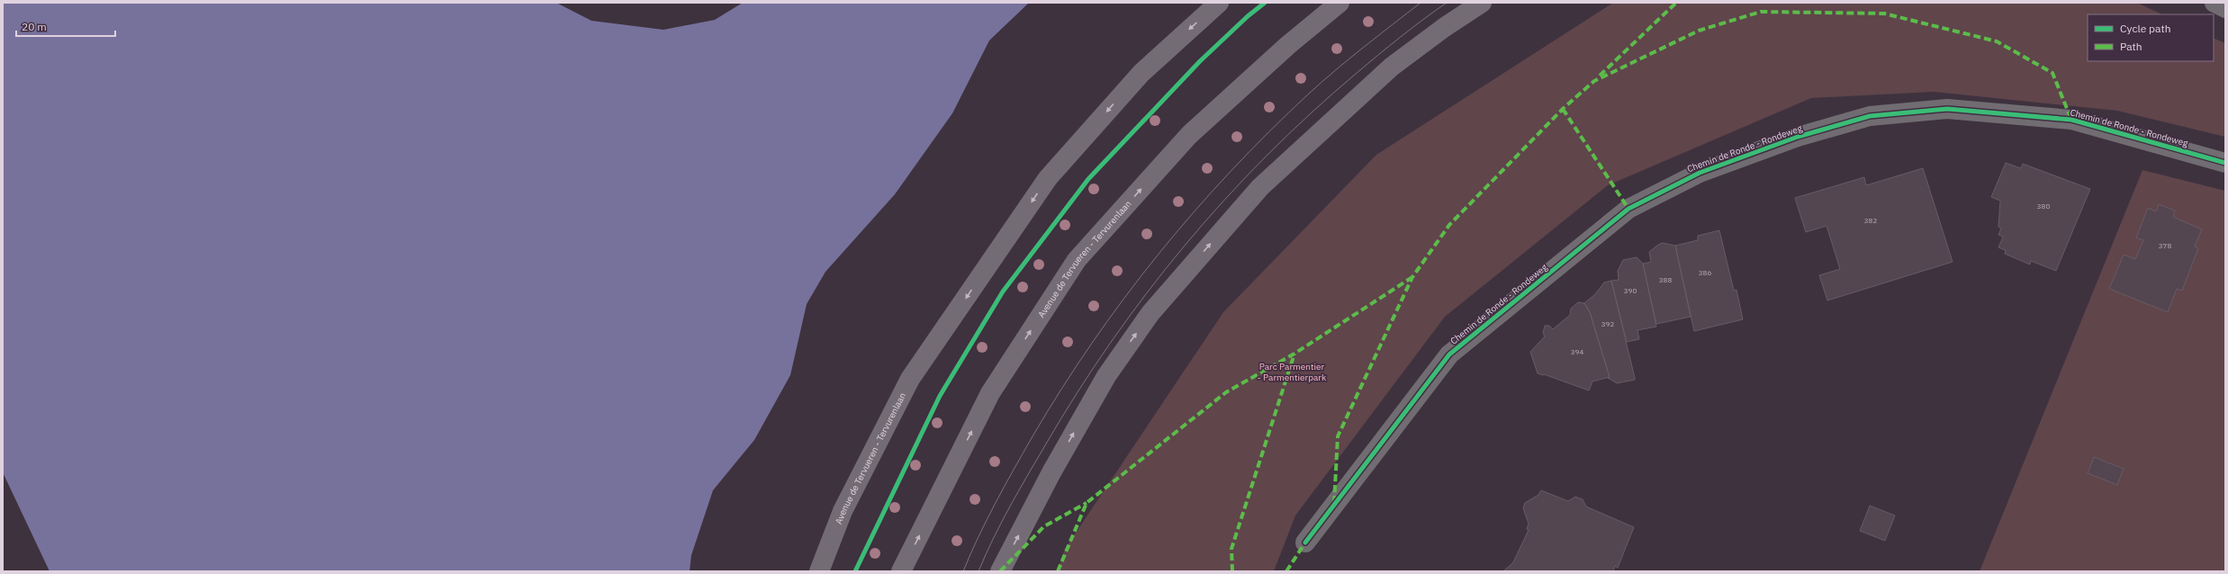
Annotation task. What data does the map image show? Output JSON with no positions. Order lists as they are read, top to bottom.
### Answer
{
  "streets": {
    "main road": ["Avenue de Tervueren - Tervurenlaan"],
    "street": ["Chemin de Ronde - Rondeweg"]
  },
  "parks": ["Parc Parmentier - Parmentierpark"],
  "house_numbers": [
    "380",
    "382",
    "378",
    "386",
    "388",
    "390",
    "392",
    "394"
  ],
  "legend": ["Cycle path", "Path"],
  "scale_bar": "20 m"
}
